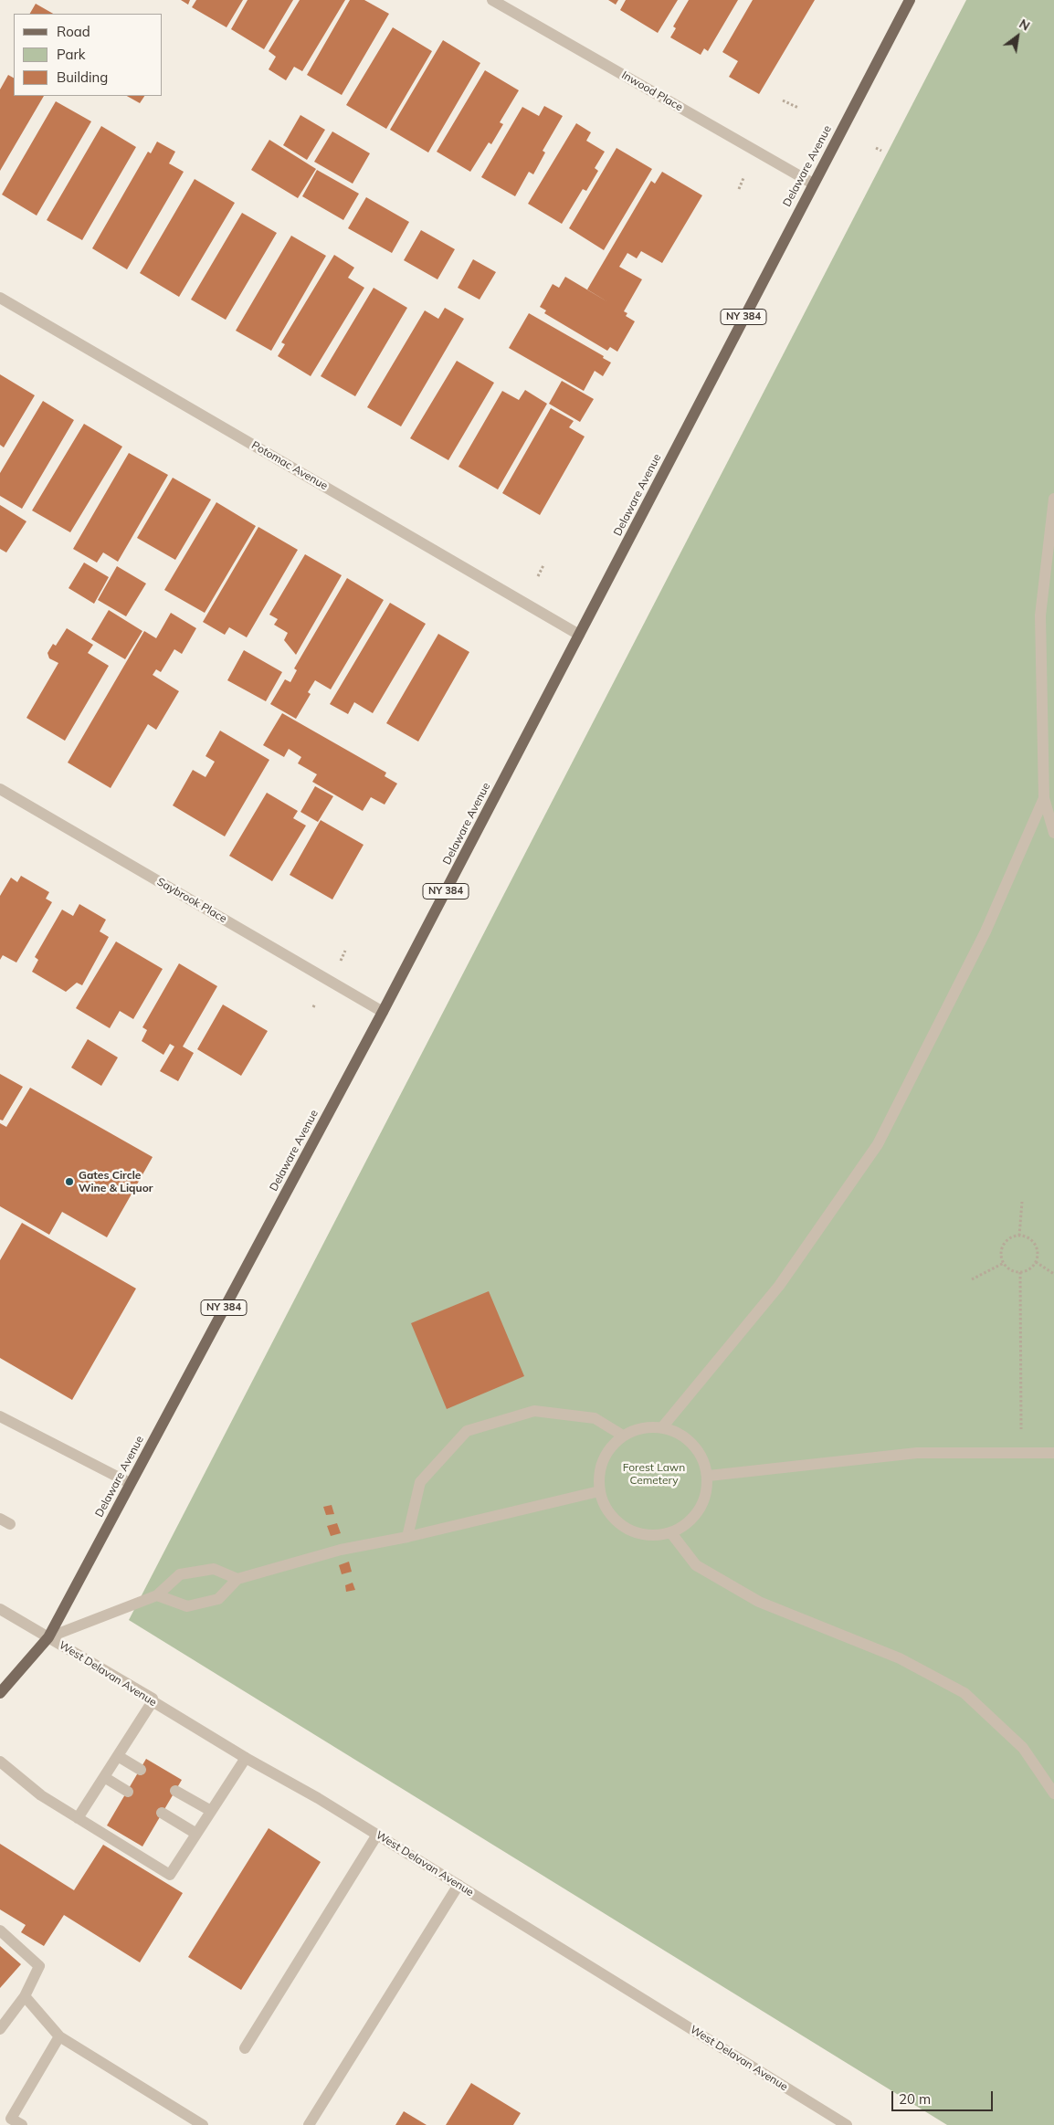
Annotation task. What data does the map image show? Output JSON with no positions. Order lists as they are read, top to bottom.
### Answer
{
  "streets": {
    "main road": ["Delaware Avenue", "NY 384"],
    "street": [
      "Inwood Place",
      "Potomac Avenue",
      "Saybrook Place",
      "West Delavan Avenue"
    ]
  },
  "crossings": [
    ["Inwood Place", "Delaware Avenue"],
    ["Delaware Avenue", "Potomac Avenue"],
    ["Delaware Avenue", "Saybrook Place"],
    ["Delaware Avenue", "West Delavan Avenue"]
  ],
  "parks": ["Forest Lawn Cemetery"],
  "places": ["Gates Circle Wine & Liquor"],
  "legend": ["Road", "Park", "Building"],
  "scale_bar": "20 m",
  "north": "top right"
}
